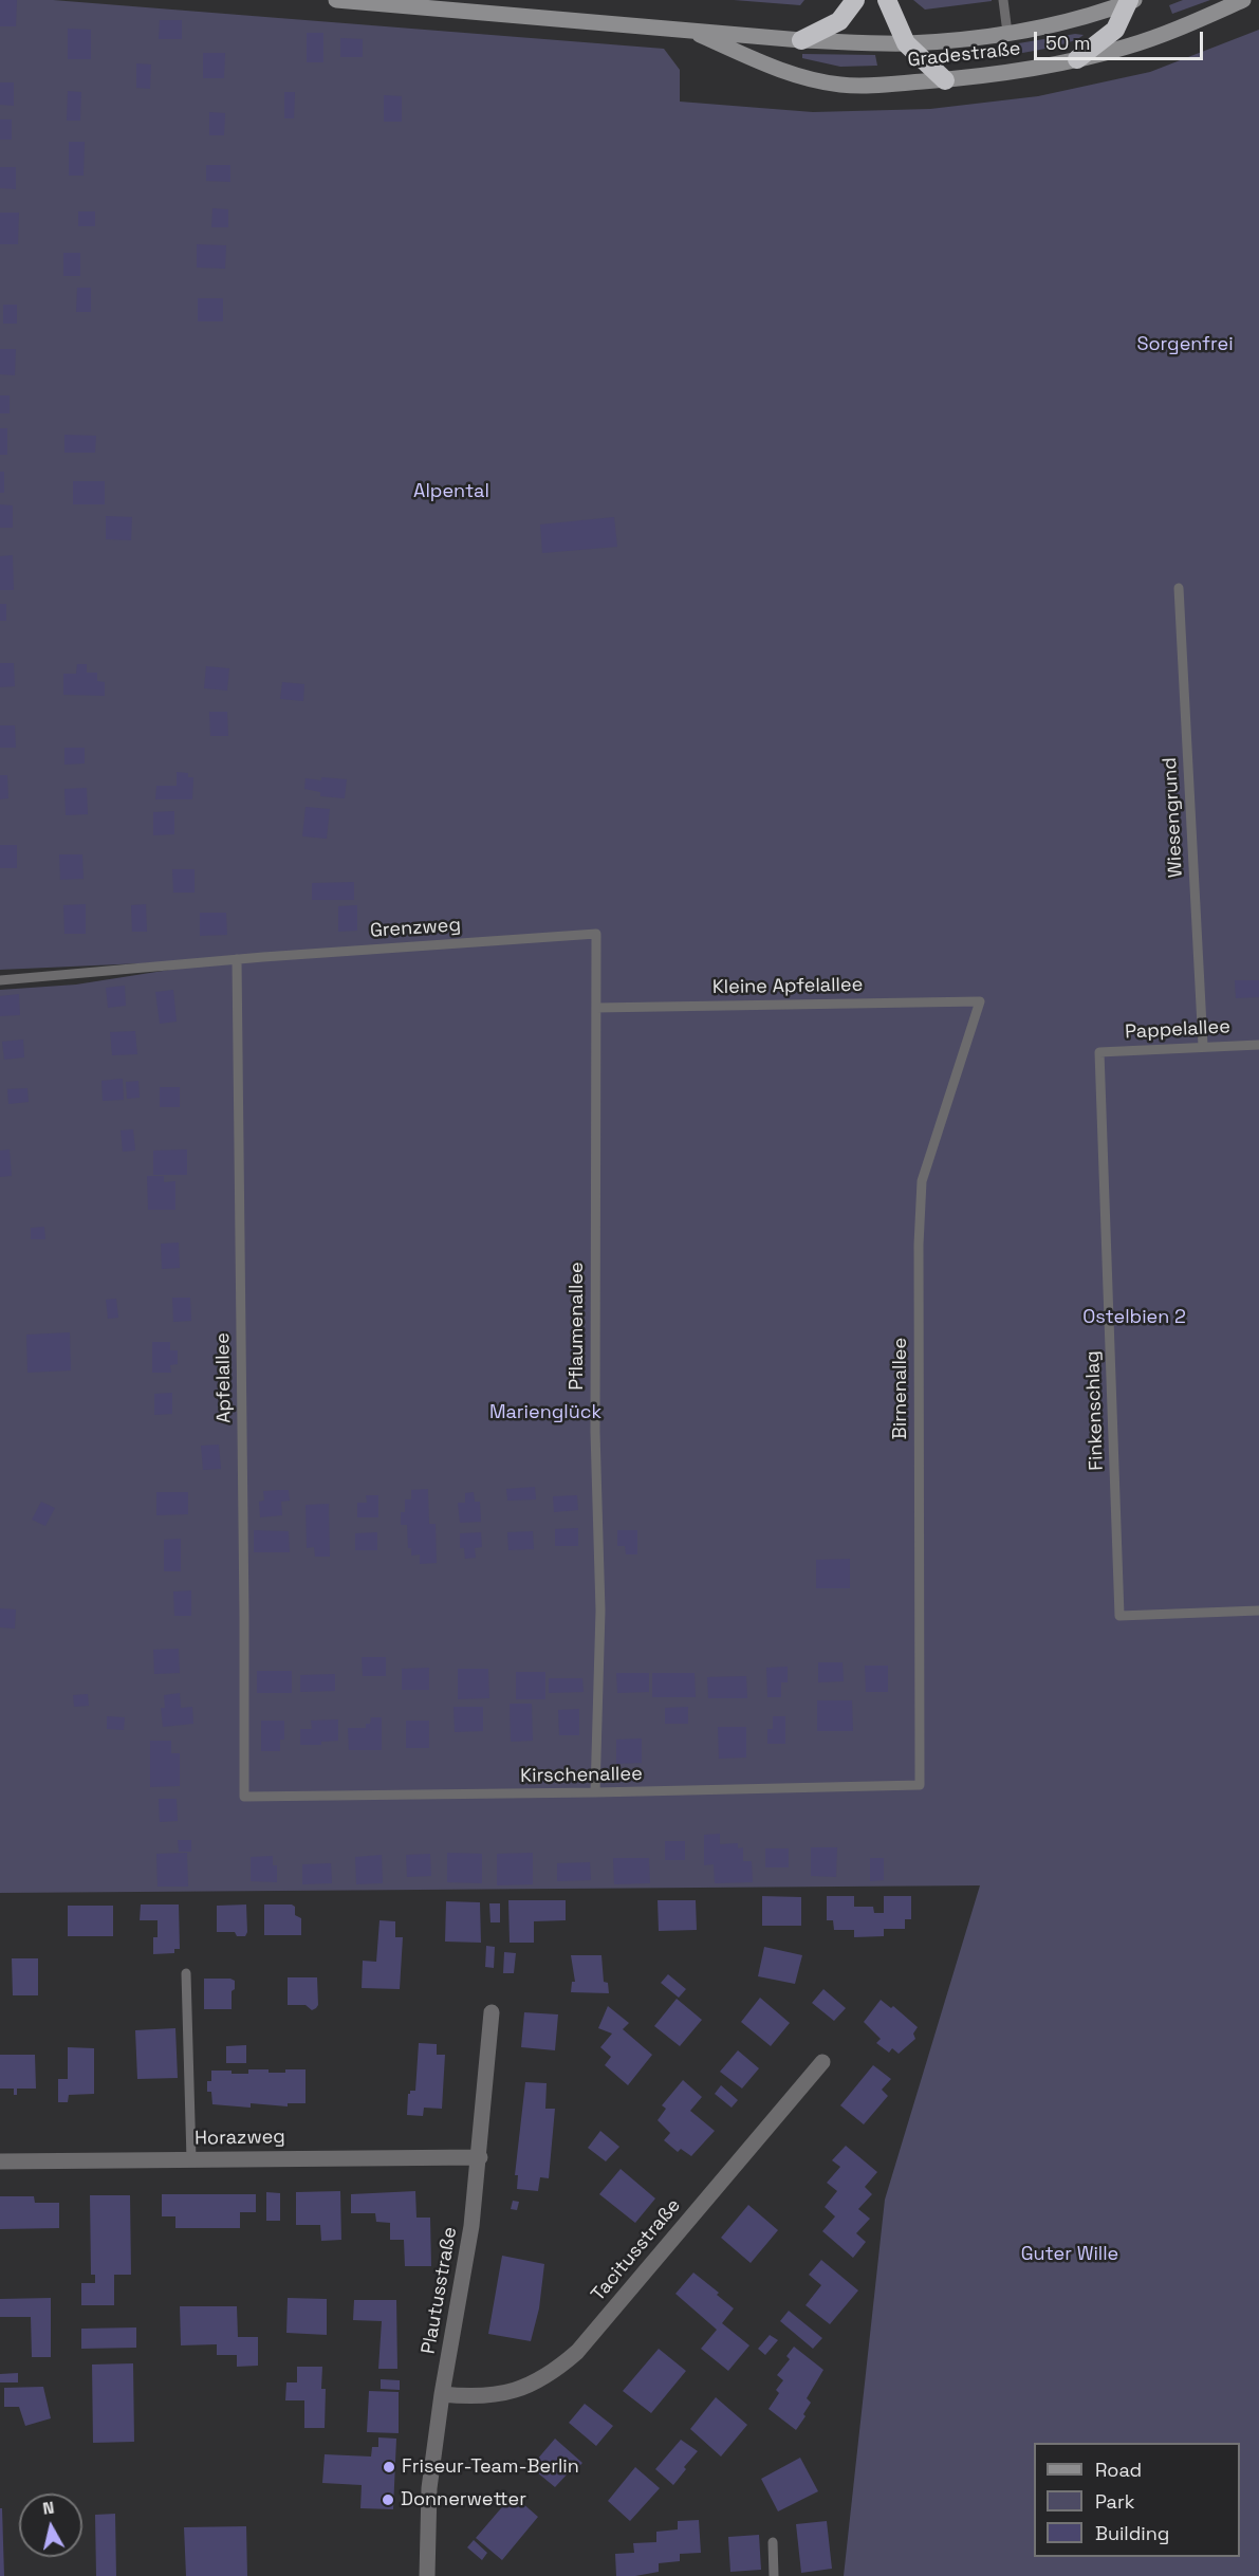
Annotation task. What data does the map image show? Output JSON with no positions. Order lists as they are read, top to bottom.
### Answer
{
  "streets": {
    "street": [
      "Gradestraße",
      "Horazweg",
      "Tacitusstraße",
      "Plautusstraße"
    ],
    "lane": [
      "Wiesengrund",
      "Grenzweg",
      "Kleine Apfelallee",
      "Pappelallee",
      "Pflaumenallee",
      "Apfelallee",
      "Birnenallee",
      "Finkenschlag",
      "Kirschenallee"
    ]
  },
  "crossings": [
    ["Wiesengrund", "Pappelallee"],
    ["Grenzweg", "Pflaumenallee"],
    ["Grenzweg", "Apfelallee"],
    ["Kleine Apfelallee", "Pflaumenallee"],
    ["Kleine Apfelallee", "Birnenallee"],
    ["Pappelallee", "Finkenschlag"],
    ["Pflaumenallee", "Kirschenallee"],
    ["Apfelallee", "Kirschenallee"],
    ["Birnenallee", "Kirschenallee"],
    ["Horazweg", "Plautusstraße"],
    ["Tacitusstraße", "Plautusstraße"]
  ],
  "parks": [
    "Sorgenfrei",
    "Alpental",
    "Ostelbien 2",
    "Marienglück",
    "Guter Wille"
  ],
  "places": ["Friseur-Team-Berlin", "Donnerwetter"],
  "legend": ["Road", "Park", "Building"],
  "scale_bar": "50 m",
  "north": "top"
}
